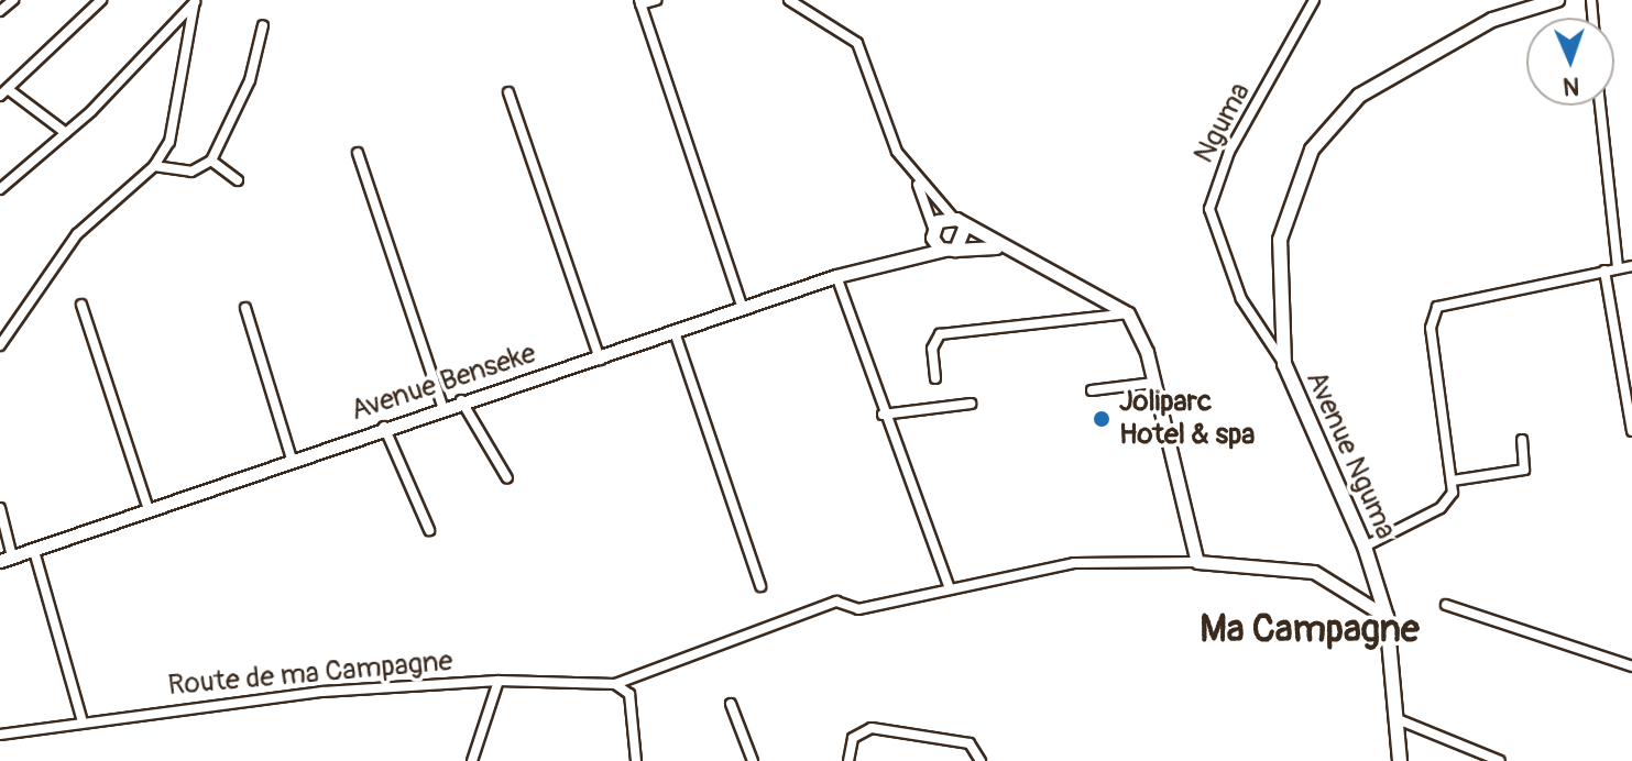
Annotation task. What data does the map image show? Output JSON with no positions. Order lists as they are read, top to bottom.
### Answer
{
  "streets": {
    "main road": ["Avenue Nguma"],
    "street": ["Nguma", "Avenue Benseke", "Route de ma Campagne"]
  },
  "crossings": [
    ["Nguma", "Avenue Nguma"]
  ],
  "districts": ["Ma Campagne"],
  "places": ["Joliparc Hotel & spa"],
  "north": "bottom"
}
